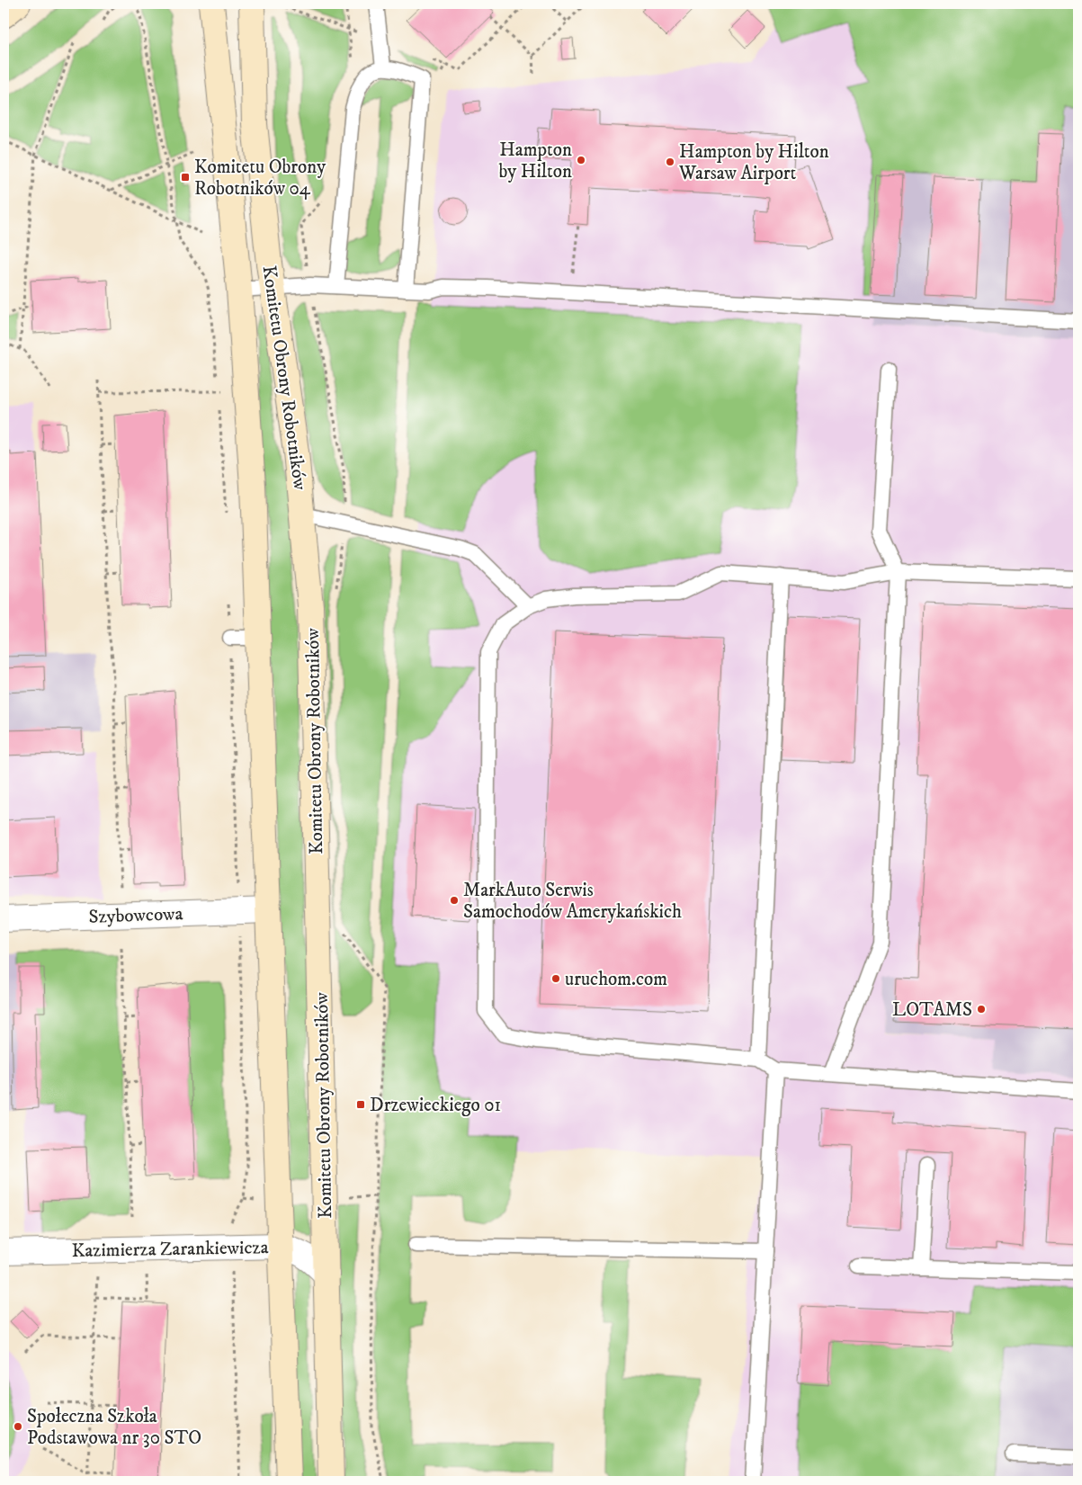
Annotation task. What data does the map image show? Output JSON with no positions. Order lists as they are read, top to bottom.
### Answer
{
  "streets": {
    "street": ["Komitetu Obrony Robotników", "Szybowcowa", "Kazimierza Zarankiewicza"]
  },
  "crossings": [
    ["Komitetu Obrony Robotników", "Szybowcowa"],
    ["Komitetu Obrony Robotników", "Kazimierza Zarankiewicza"]
  ],
  "places": {
    "other": [
      "Hampton by Hilton",
      "Hampton by Hilton Warsaw Airport",
      "MarkAuto Serwis Samochodów Amerykańskich",
      "uruchom.com",
      "LOTAMS",
      "Społeczna Szkoła Podstawowa nr 30 STO"
    ],
    "transit": ["Komitetu Obrony Robotników 04", "Drzewieckiego 01"]
  }
}
